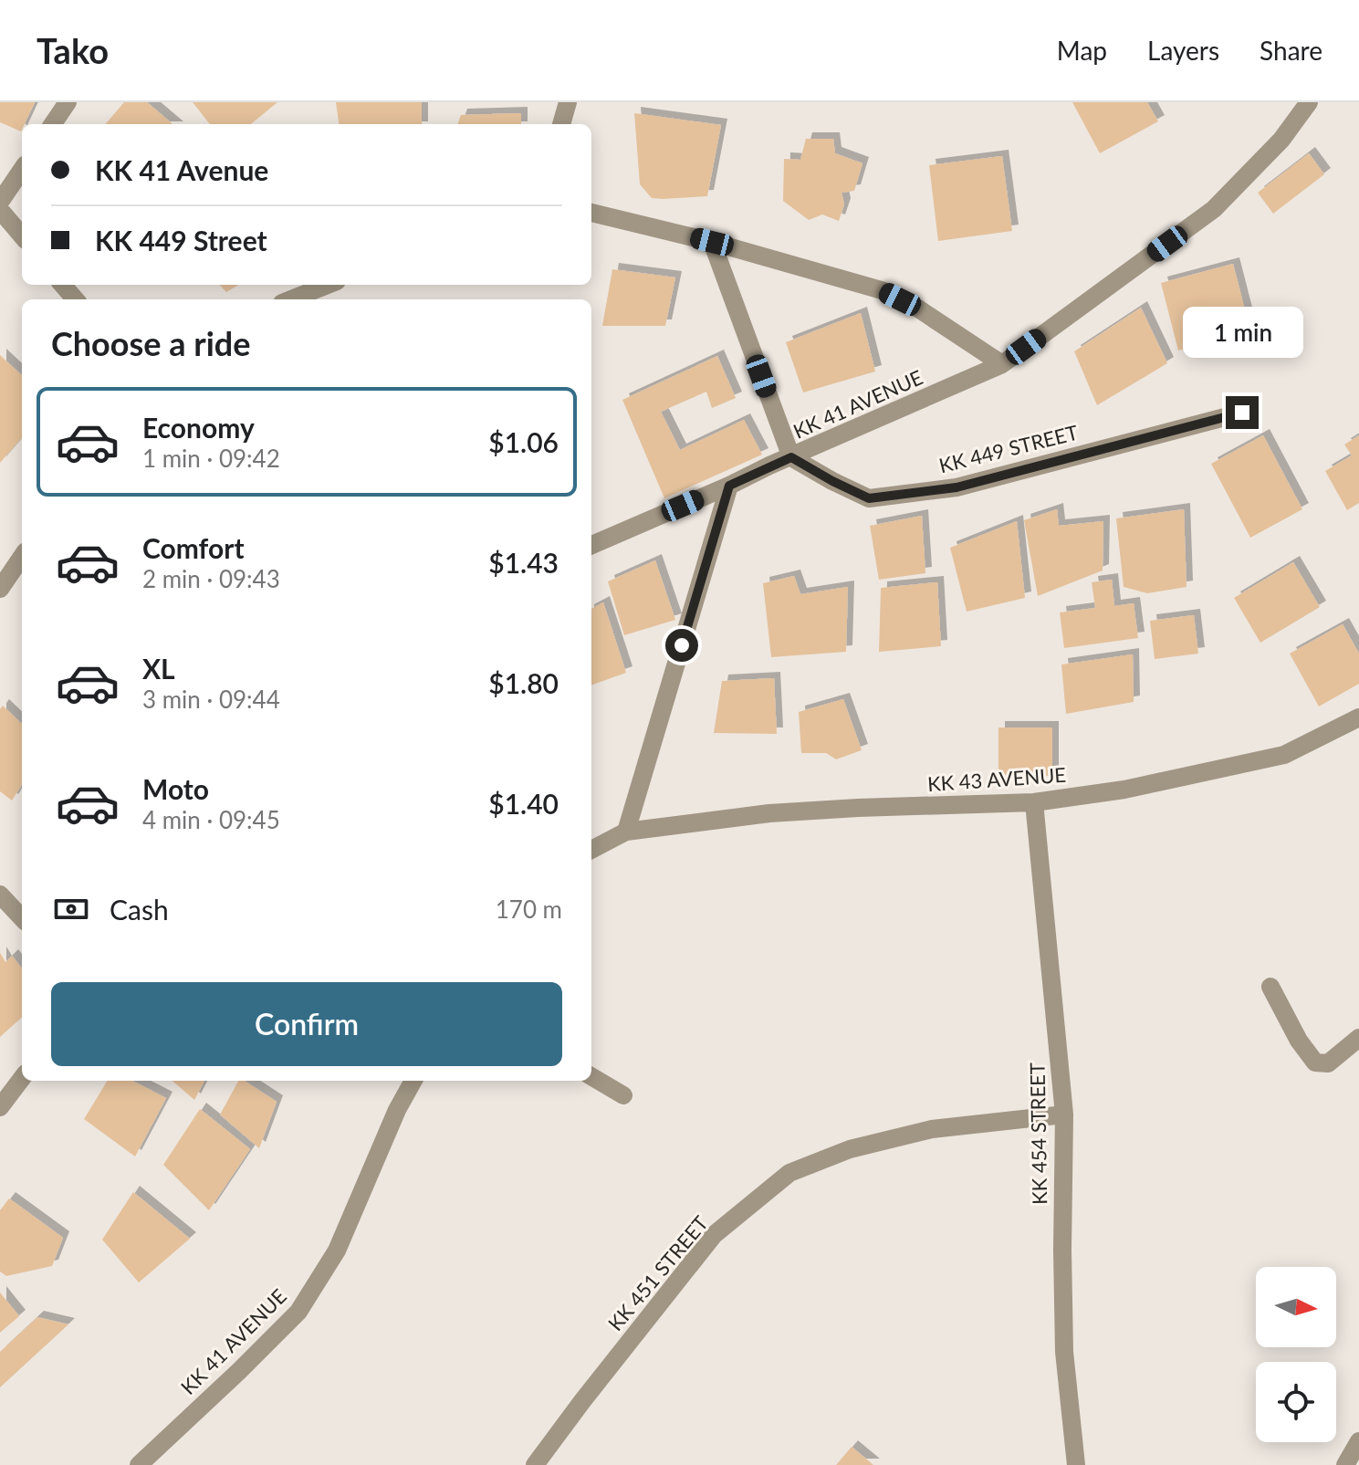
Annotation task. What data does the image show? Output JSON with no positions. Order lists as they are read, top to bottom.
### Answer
{
  "streets": {
    "street": [
      "KK 41 AVENUE",
      "KK 449 STREET",
      "KK 43 AVENUE",
      "KK 454 STREET",
      "KK 451 STREET"
    ]
  },
  "crossings": [
    ["KK 41 AVENUE", "KK 449 STREET"],
    ["KK 43 AVENUE", "KK 454 STREET"],
    ["KK 454 STREET", "KK 451 STREET"]
  ],
  "north": "right",
  "page": {
    "header": "Tako",
    "nav": ["Map", "Layers", "Share"],
    "banner": ["KK 41 Avenue", "KK 449 Street"],
    "heading": "Choose a ride",
    "bubble": "1 min",
    "list": [
      {
        "name": "Economy",
        "note": "1 min · 09:42",
        "value": "$1.06"
      },
      {
        "name": "Comfort",
        "note": "2 min · 09:43",
        "value": "$1.43"
      },
      {
        "name": "XL",
        "note": "3 min · 09:44",
        "value": "$1.80"
      },
      {
        "name": "Moto",
        "note": "4 min · 09:45",
        "value": "$1.40"
      }
    ],
    "pay": ["Cash", "170 m"],
    "buttons": "Confirm"
  }
}
